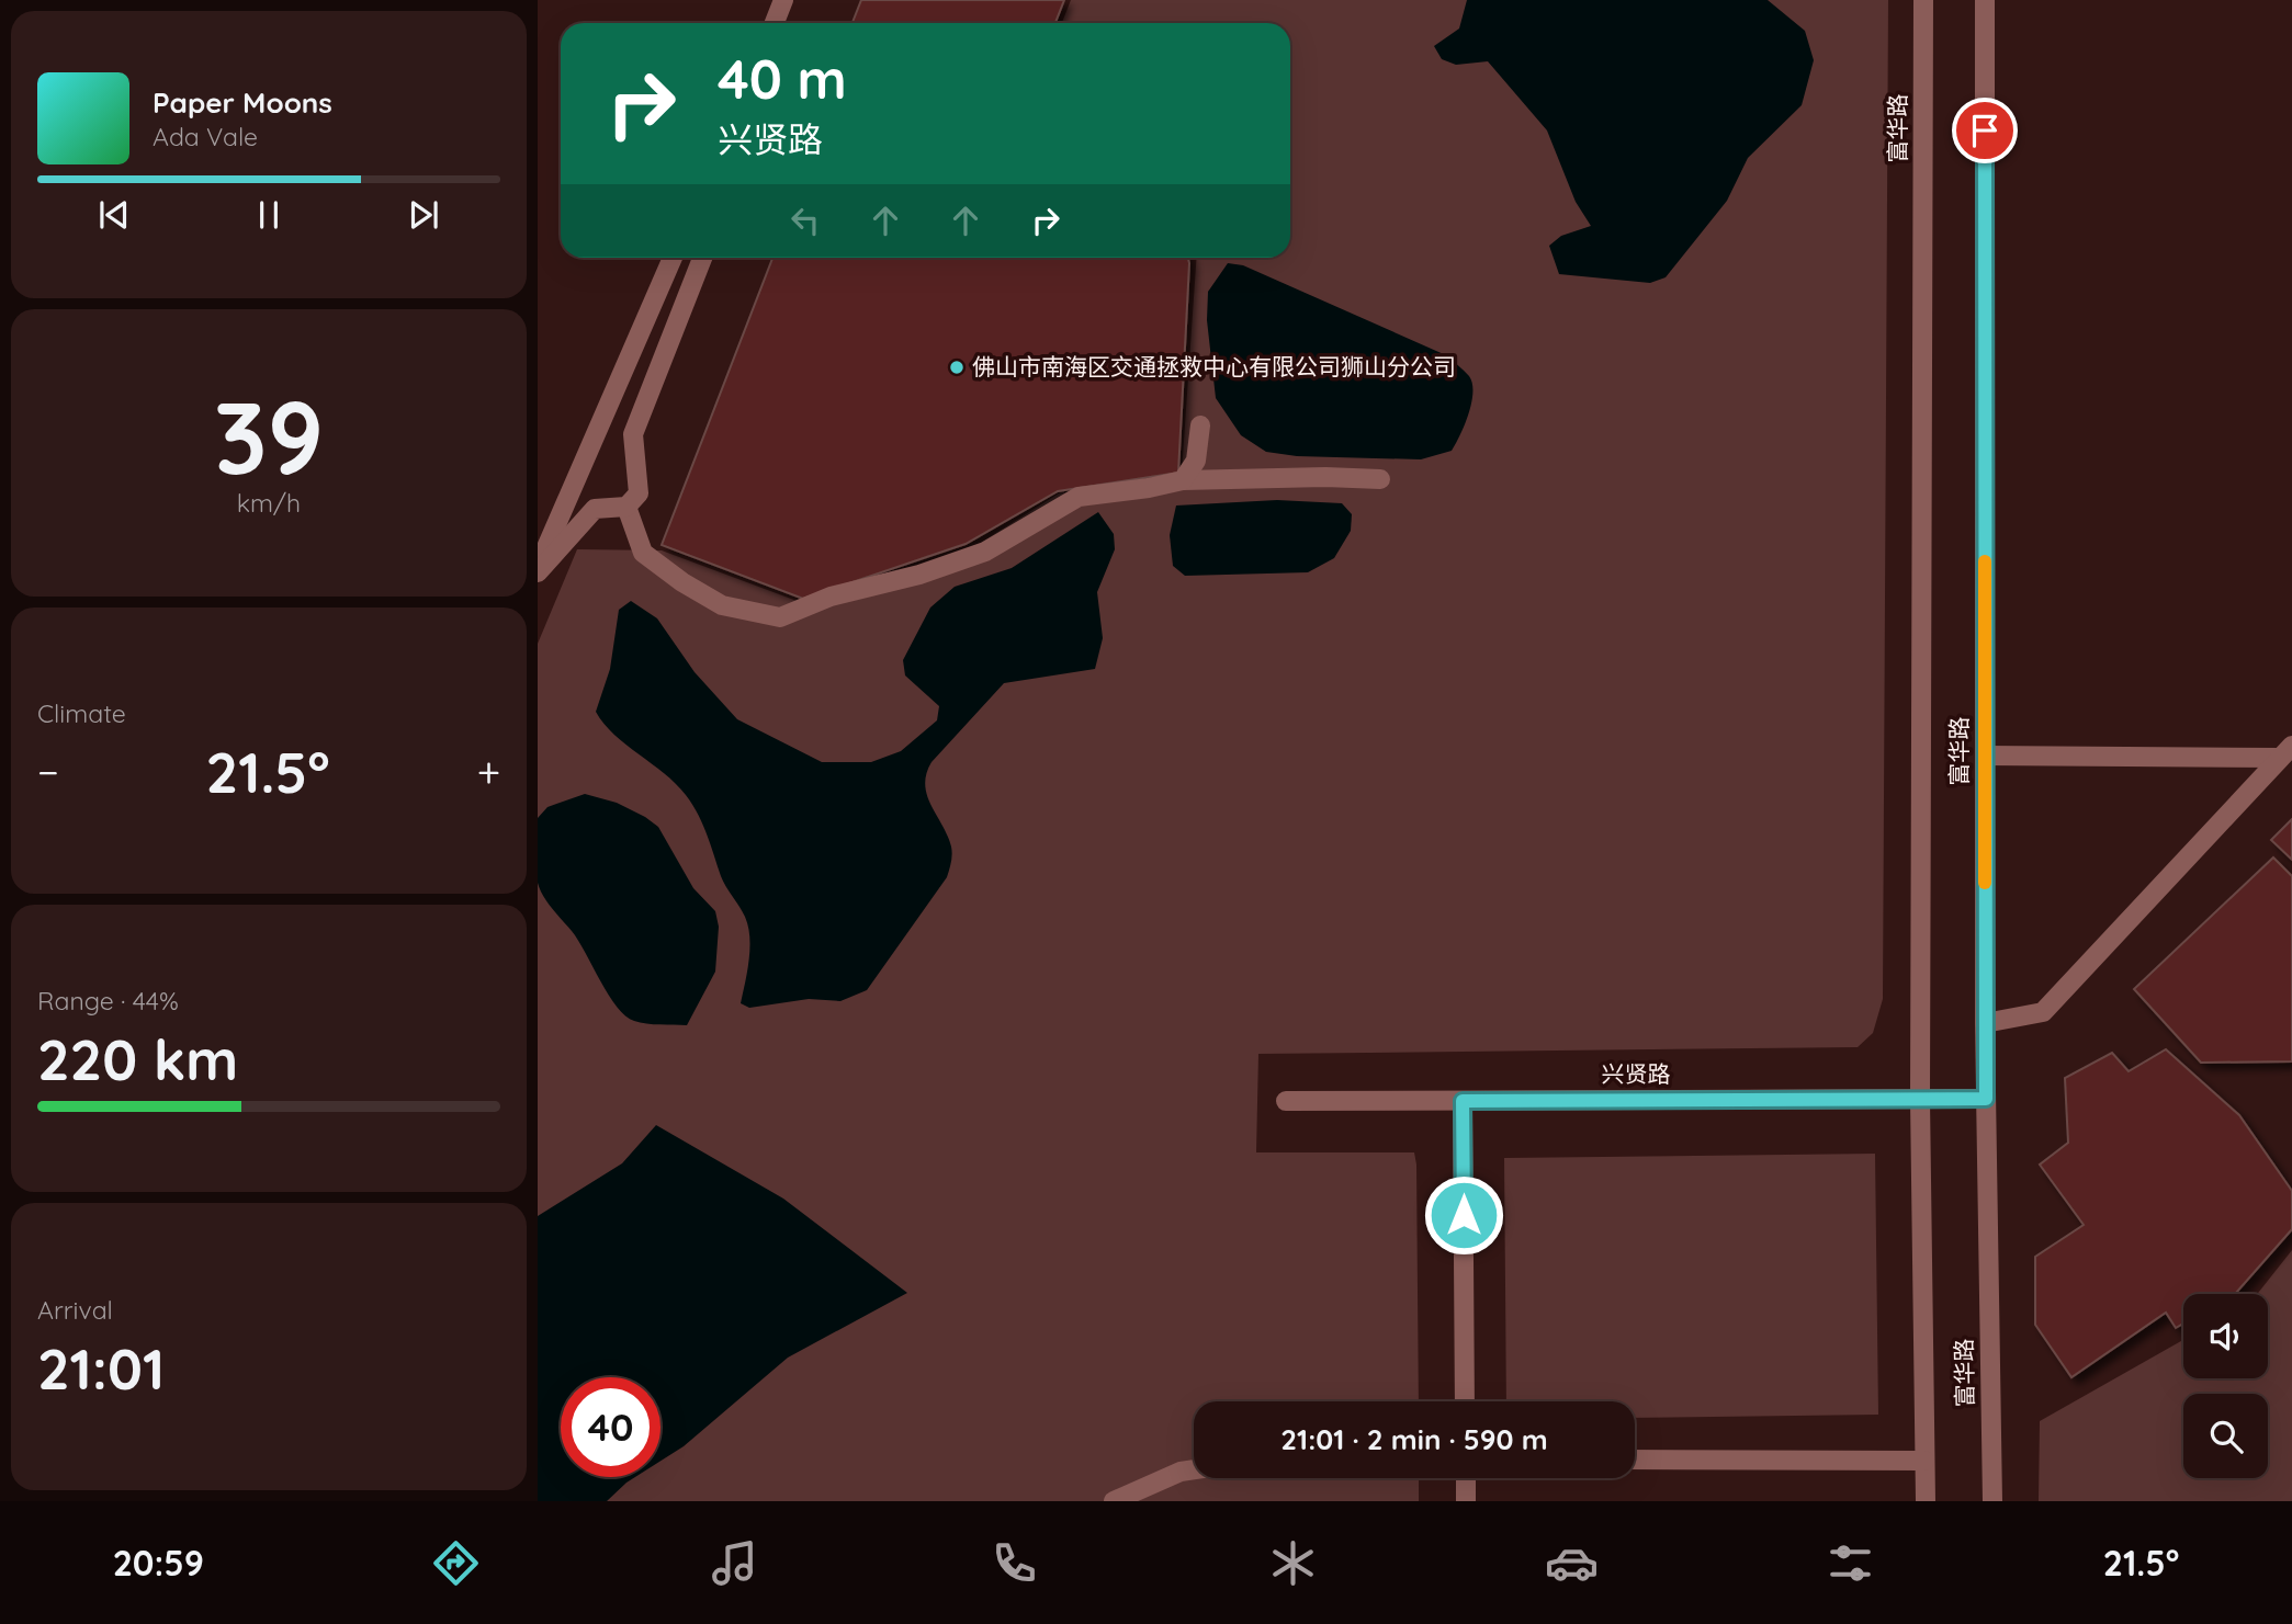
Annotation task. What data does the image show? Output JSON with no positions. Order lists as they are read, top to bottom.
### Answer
{
  "streets": {
    "street": ["富华路", "兴贤路"]
  },
  "crossings": [
    ["富华路", "兴贤路"]
  ],
  "places": ["佛山市南海区交通拯救中心有限公司狮山分公司"],
  "page": {
    "turn": ["40 m", "兴贤路"],
    "song": ["Paper Moons", "Ada Vale"],
    "tile": [
      ["39", "km/h"],
      "Climate",
      ["Range · 44%", "220 km"],
      ["Arrival", "21:01"]
    ],
    "heat": ["−", "21.5°", "+"],
    "limit": "40",
    "trip": "21:01 · 2 min · 590 m",
    "tabs": ["20:59", "21.5°"]
  }
}
